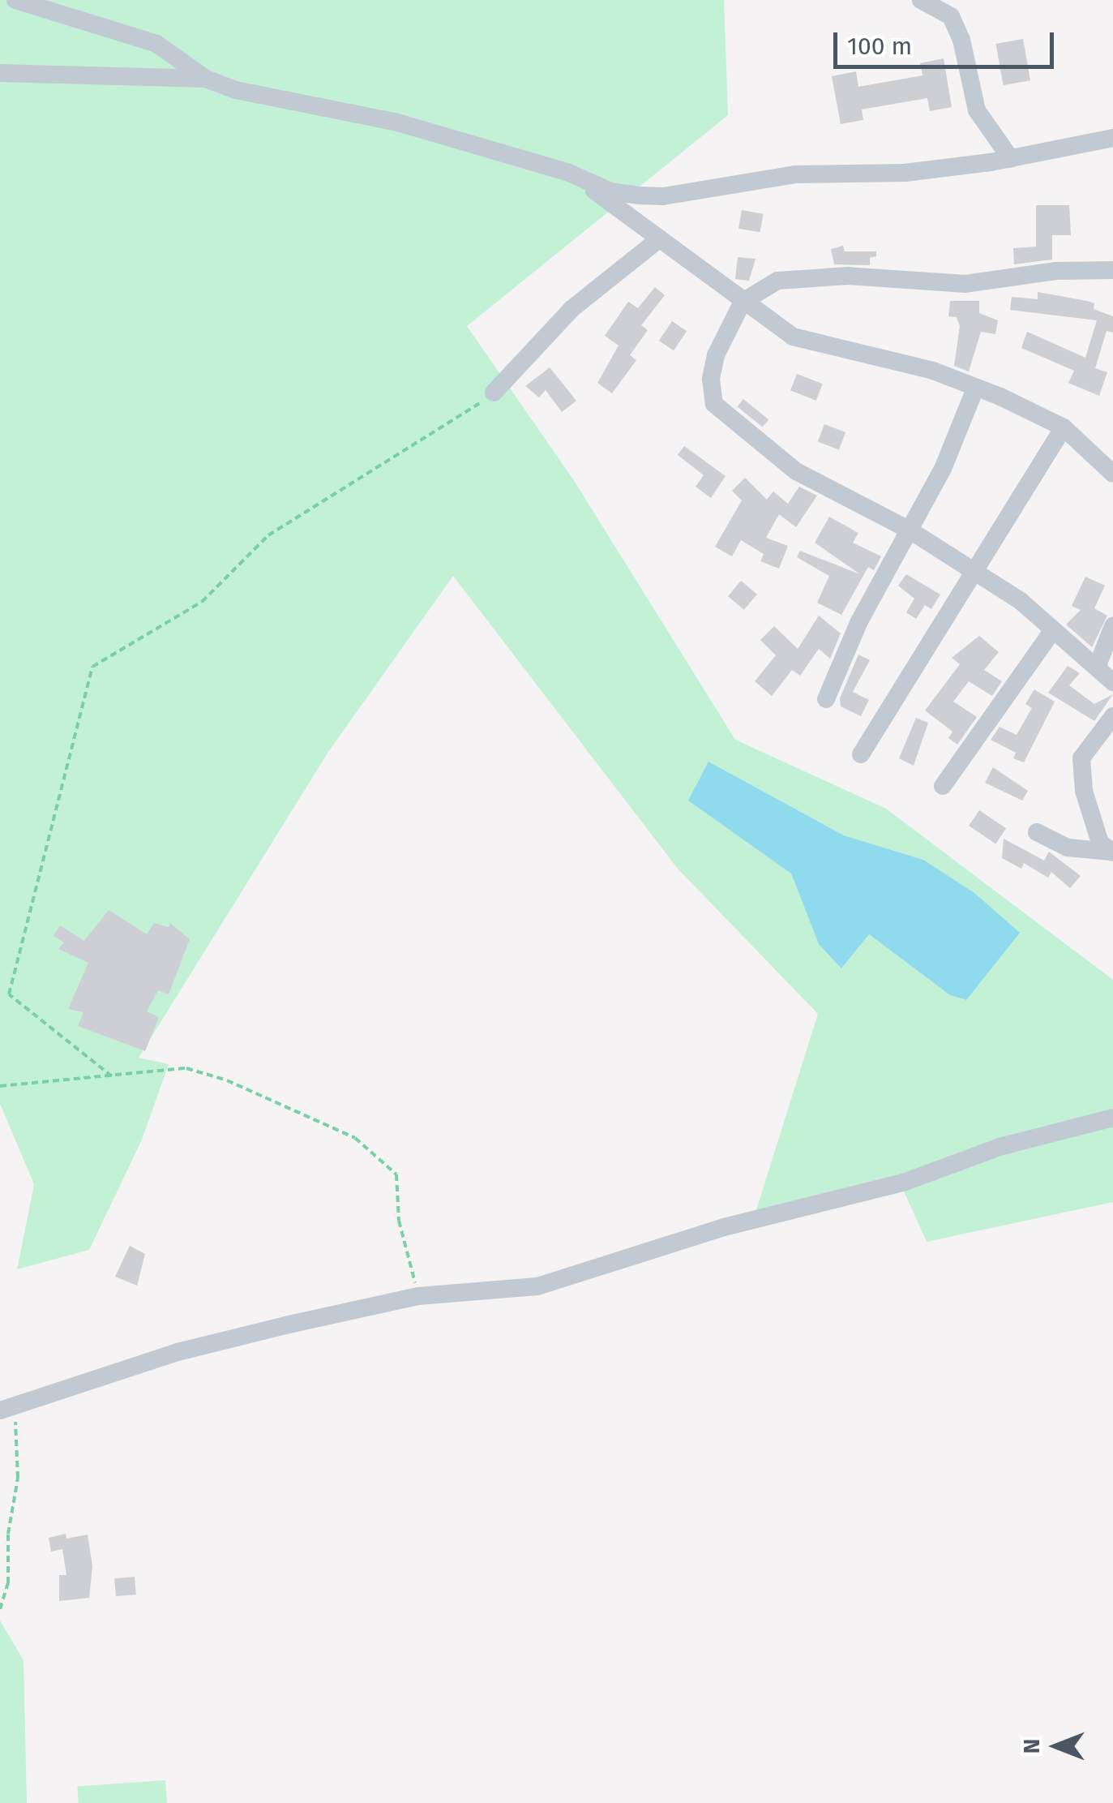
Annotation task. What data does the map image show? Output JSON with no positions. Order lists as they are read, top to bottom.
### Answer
{
  "scale_bar": "100 m",
  "north": "left"
}
